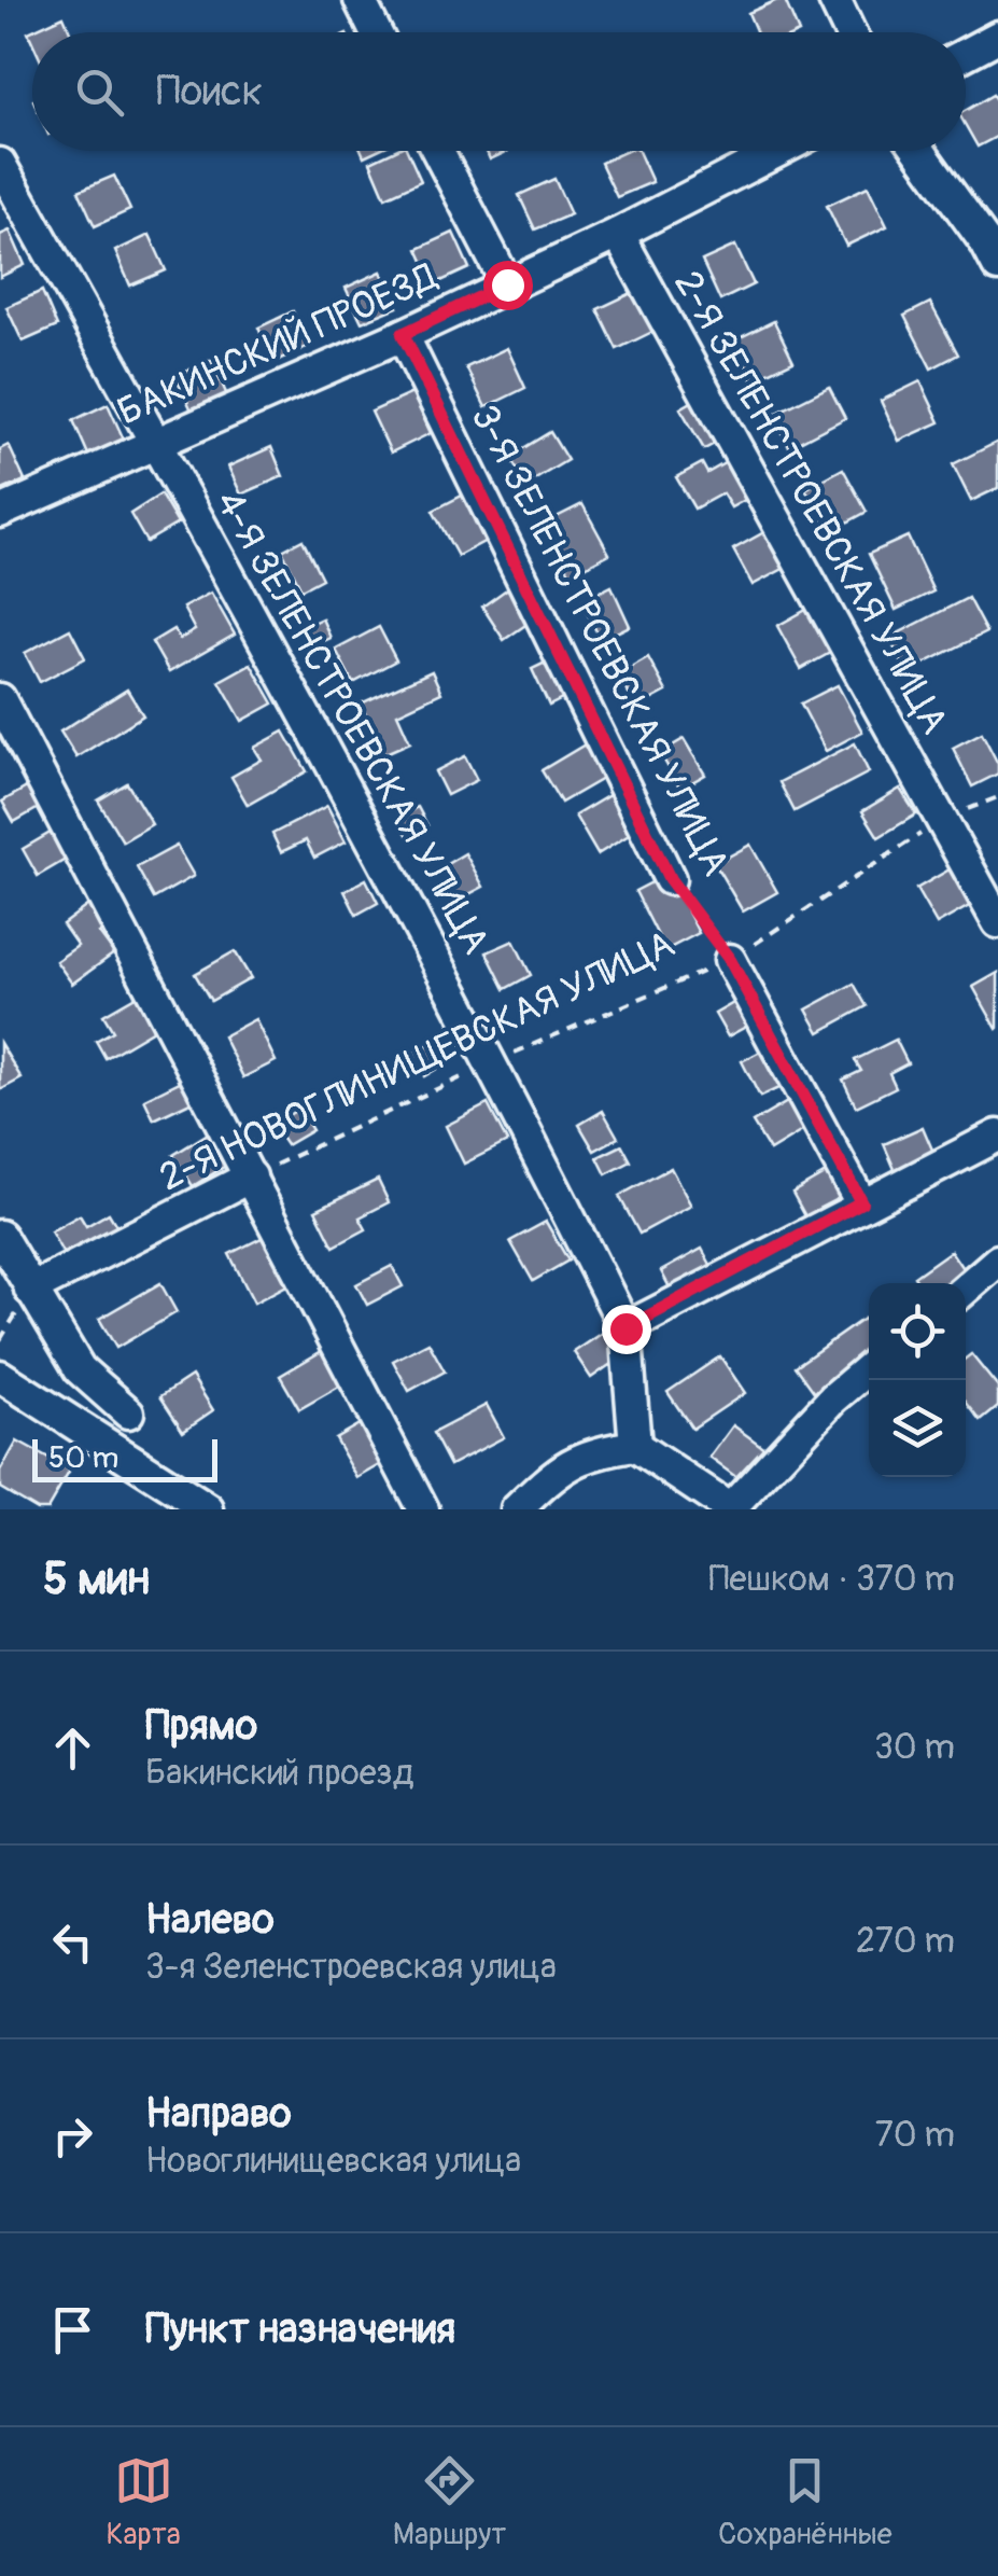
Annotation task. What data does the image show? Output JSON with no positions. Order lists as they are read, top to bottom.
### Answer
{
  "streets": {
    "street": [
      "БАКИНСКИЙ ПРОЕЗД",
      "2-Я ЗЕЛЕНСТРОЕВСКАЯ УЛИЦА",
      "3-Я ЗЕЛЕНСТРОЕВСКАЯ УЛИЦА",
      "4-Я ЗЕЛЕНСТРОЕВСКАЯ УЛИЦА",
      "2-Я НОВОГЛИНИЩЕВСКАЯ УЛИЦА"
    ]
  },
  "crossings": [
    ["БАКИНСКИЙ ПРОЕЗД", "2-Я ЗЕЛЕНСТРОЕВСКАЯ УЛИЦА"],
    ["БАКИНСКИЙ ПРОЕЗД", "3-Я ЗЕЛЕНСТРОЕВСКАЯ УЛИЦА"],
    ["БАКИНСКИЙ ПРОЕЗД", "4-Я ЗЕЛЕНСТРОЕВСКАЯ УЛИЦА"],
    ["2-Я ЗЕЛЕНСТРОЕВСКАЯ УЛИЦА", "2-Я НОВОГЛИНИЩЕВСКАЯ УЛИЦА"],
    ["3-Я ЗЕЛЕНСТРОЕВСКАЯ УЛИЦА", "2-Я НОВОГЛИНИЩЕВСКАЯ УЛИЦА"],
    ["4-Я ЗЕЛЕНСТРОЕВСКАЯ УЛИЦА", "2-Я НОВОГЛИНИЩЕВСКАЯ УЛИЦА"]
  ],
  "scale_bar": "50 m",
  "page": {
    "search": "Поиск",
    "scale": "50 m",
    "heading": ["5 мин", "Пешком · 370 m"],
    "list": [
      ["Прямо", "Бакинский проезд", "30 m"],
      ["Налево", "3-я Зеленстроевская улица", "270 m"],
      ["Направо", "Новоглинищевская улица", "70 m"],
      "Пункт назначения"
    ],
    "nav": ["Карта", "Маршрут", "Сохранённые"]
  }
}
